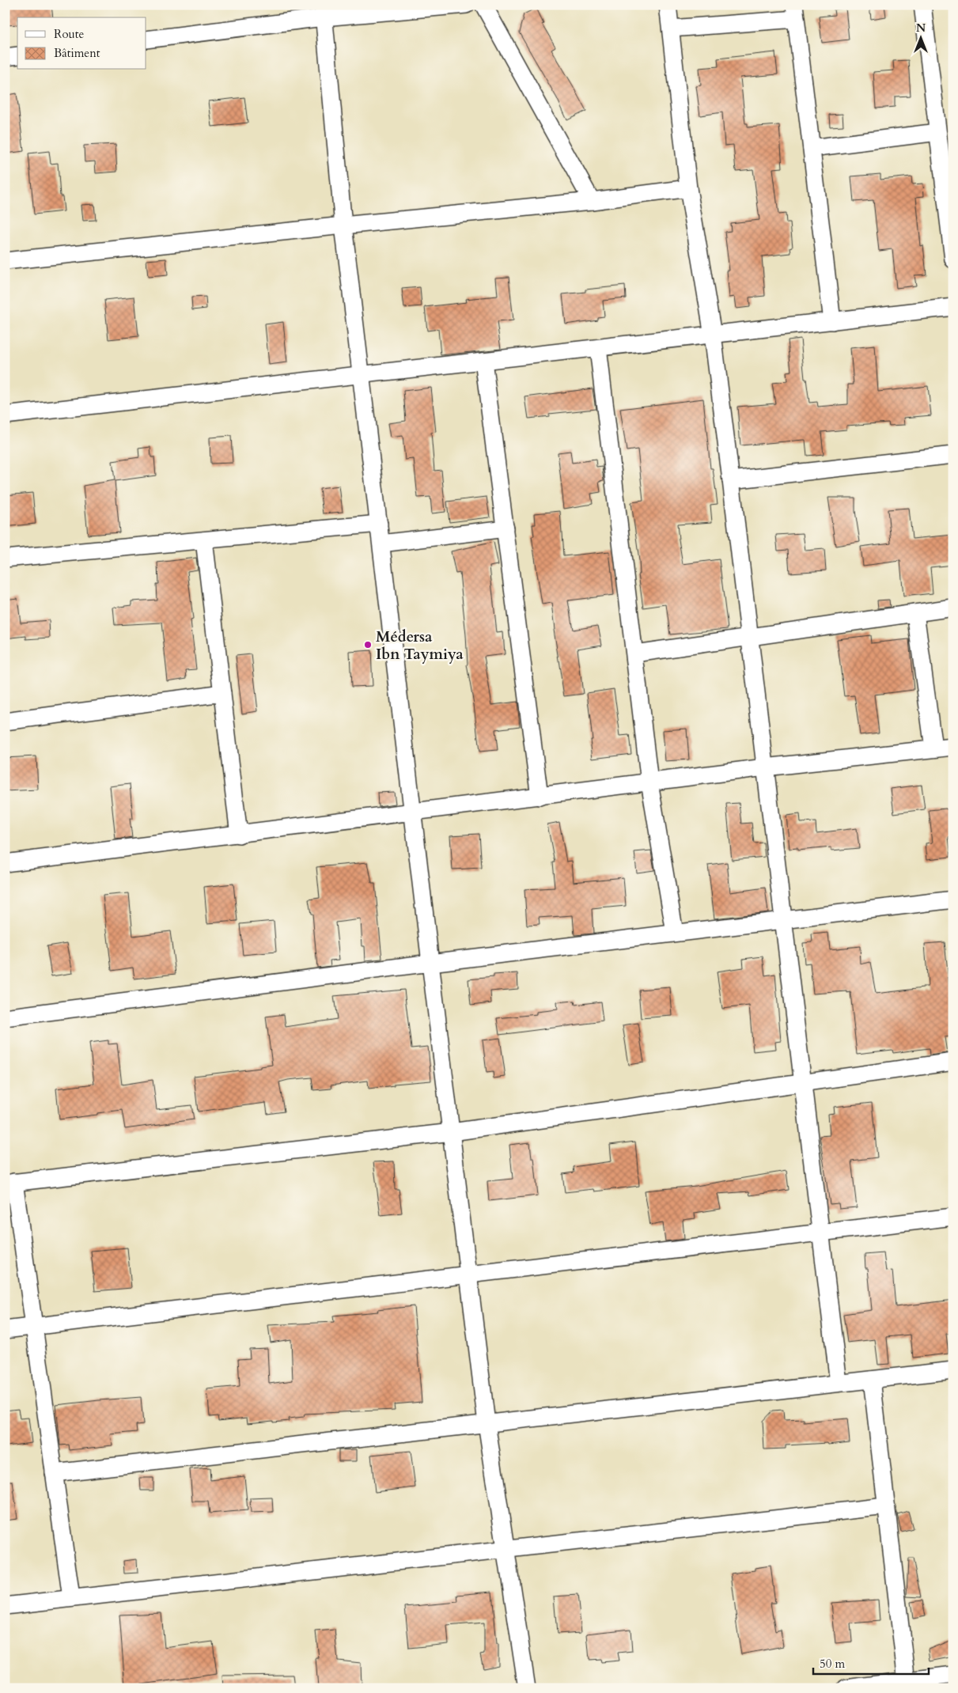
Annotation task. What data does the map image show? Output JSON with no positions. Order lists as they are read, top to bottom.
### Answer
{
  "places": ["Médersa Ibn Taymiya"],
  "legend": ["Route", "Bâtiment"],
  "scale_bar": "50 m",
  "north": "top"
}
